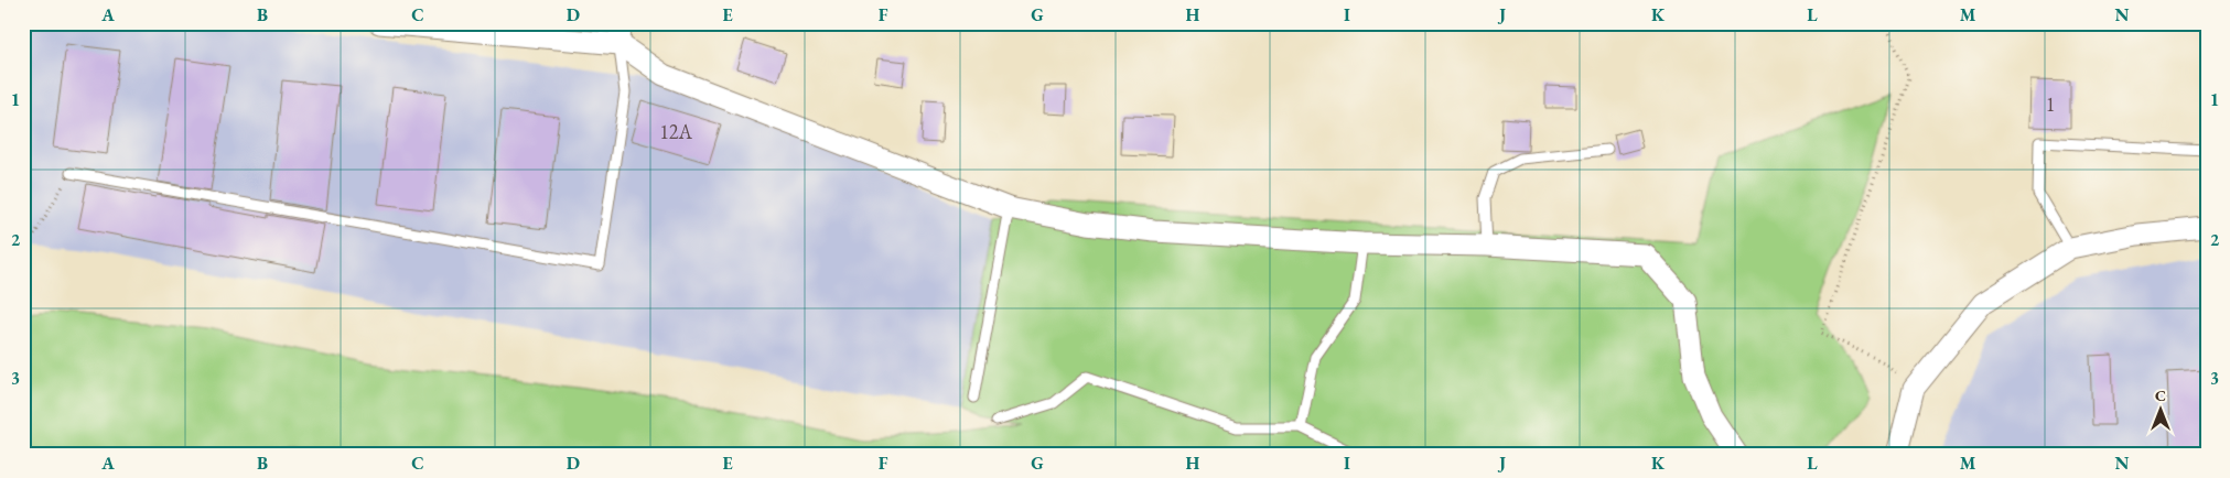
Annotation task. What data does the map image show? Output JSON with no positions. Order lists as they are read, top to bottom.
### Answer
{
  "house_numbers": ["1", "12А"],
  "north": "top",
  "grid": {
    "columns": [
      "A",
      "B",
      "C",
      "D",
      "E",
      "F",
      "G",
      "H",
      "I",
      "J",
      "K",
      "L",
      "M",
      "N"
    ],
    "rows": ["1", "2", "3"]
  }
}
